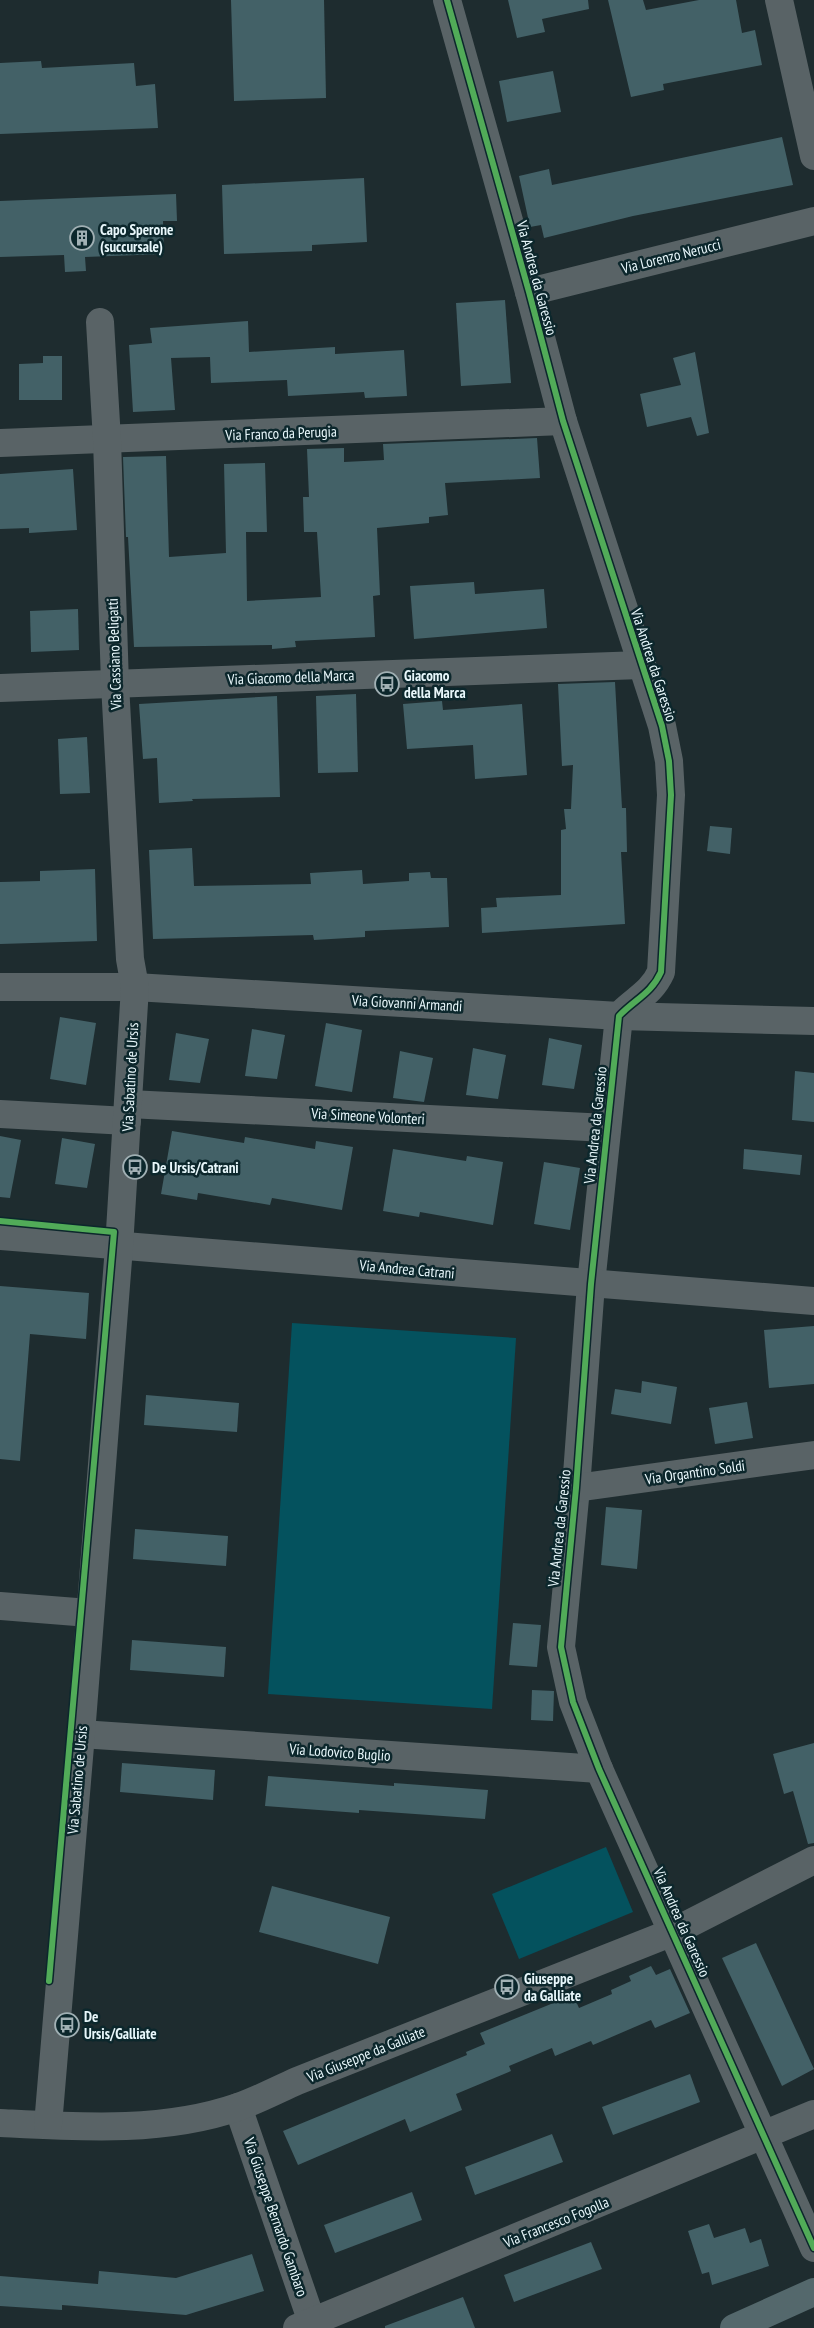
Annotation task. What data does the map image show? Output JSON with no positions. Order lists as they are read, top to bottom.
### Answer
{
  "streets": {
    "street": [
      "Via Lorenzo Nerucci",
      "Via Andrea da Garessio",
      "Via Franco da Perugia",
      "Via Cassiano Beligatti",
      "Via Giacomo della Marca",
      "Via Giovanni Armandi",
      "Via Sabatino de Ursis",
      "Via Simeone Volonteri",
      "Via Andrea Catrani",
      "Via Organtino Soldi",
      "Via Lodovico Buglio",
      "Via Giuseppe da Galliate",
      "Via Giuseppe Bernardo Gambaro",
      "Via Francesco Fogolla"
    ]
  },
  "crossings": [
    ["Via Lorenzo Nerucci", "Via Andrea da Garessio"],
    ["Via Andrea da Garessio", "Via Franco da Perugia"],
    ["Via Andrea da Garessio", "Via Giacomo della Marca"],
    ["Via Andrea da Garessio", "Via Giovanni Armandi"],
    ["Via Andrea da Garessio", "Via Simeone Volonteri"],
    ["Via Andrea da Garessio", "Via Andrea Catrani"],
    ["Via Andrea da Garessio", "Via Organtino Soldi"],
    ["Via Andrea da Garessio", "Via Lodovico Buglio"],
    ["Via Andrea da Garessio", "Via Giuseppe da Galliate"],
    ["Via Andrea da Garessio", "Via Francesco Fogolla"],
    ["Via Franco da Perugia", "Via Cassiano Beligatti"],
    ["Via Cassiano Beligatti", "Via Giacomo della Marca"],
    ["Via Cassiano Beligatti", "Via Giovanni Armandi"],
    ["Via Cassiano Beligatti", "Via Sabatino de Ursis"],
    ["Via Giovanni Armandi", "Via Sabatino de Ursis"],
    ["Via Sabatino de Ursis", "Via Simeone Volonteri"],
    ["Via Sabatino de Ursis", "Via Andrea Catrani"],
    ["Via Sabatino de Ursis", "Via Lodovico Buglio"],
    ["Via Sabatino de Ursis", "Via Giuseppe da Galliate"],
    ["Via Giuseppe da Galliate", "Via Giuseppe Bernardo Gambaro"],
    ["Via Giuseppe Bernardo Gambaro", "Via Francesco Fogolla"]
  ],
  "places": {
    "building": ["Capo Sperone (succursale)"],
    "bus stop": [
      "Giacomo della Marca",
      "De Ursis/Catrani",
      "Giuseppe da Galliate",
      "De Ursis/Galliate"
    ]
  }
}
